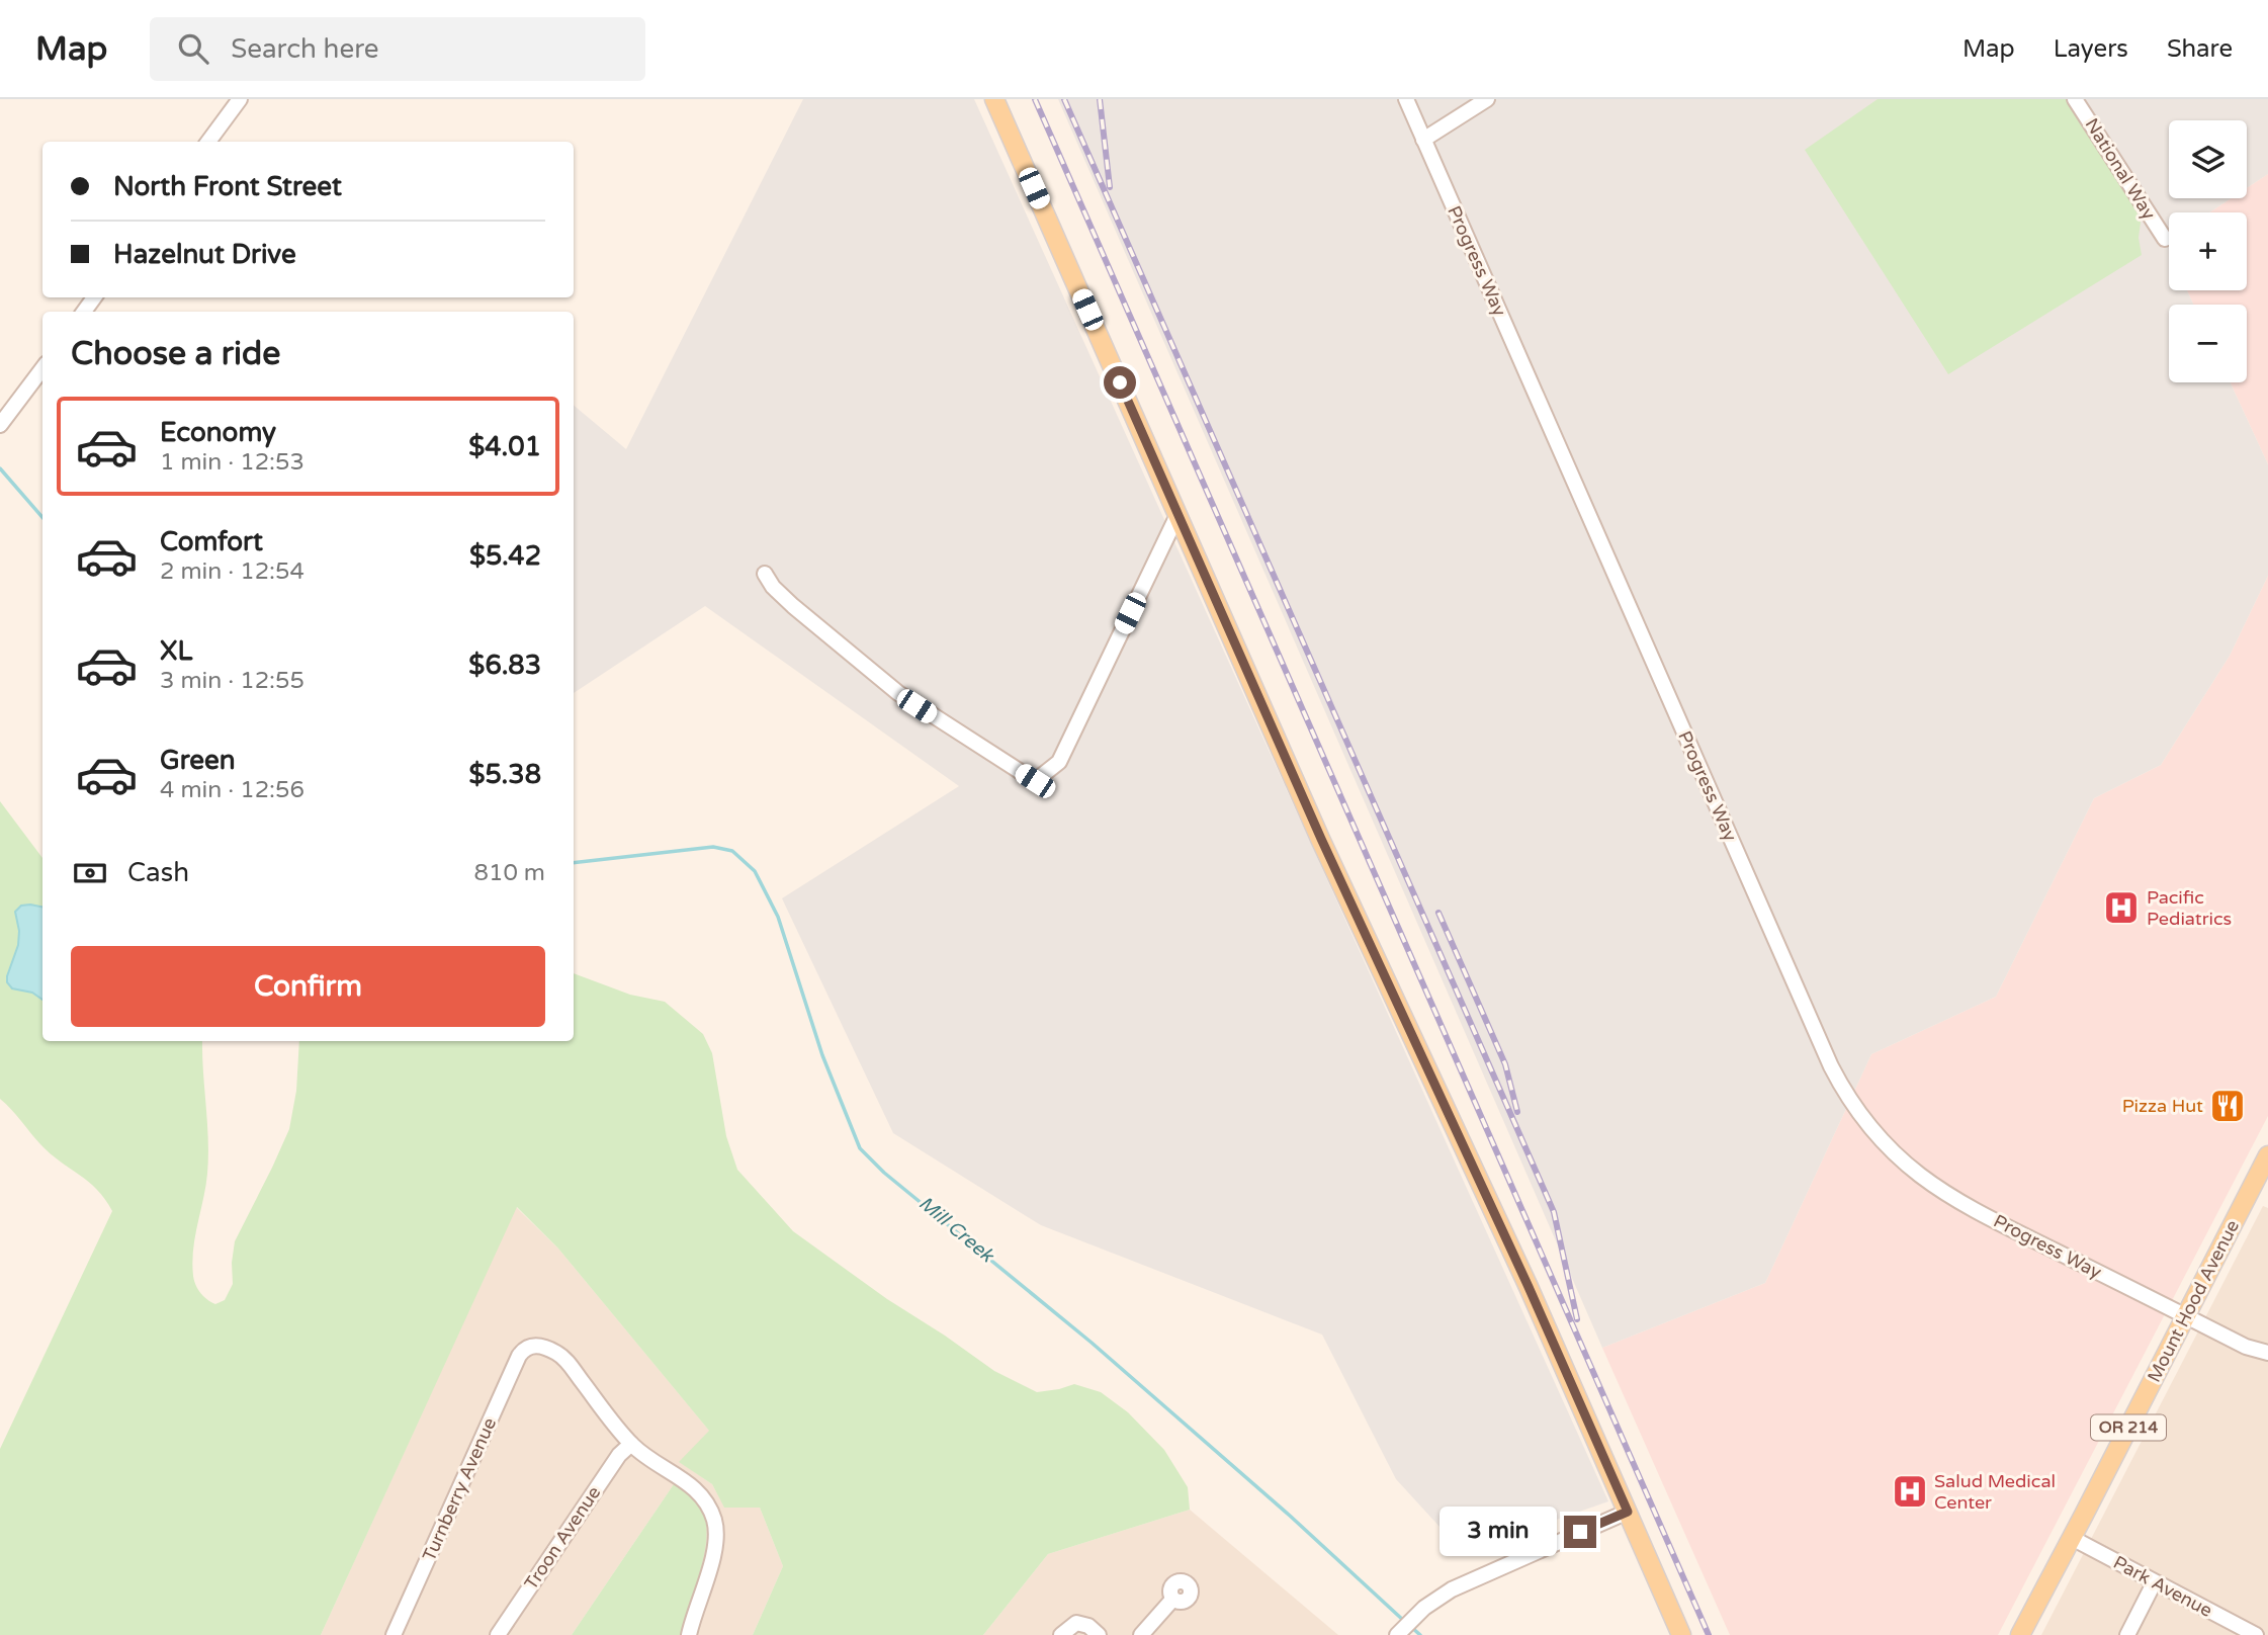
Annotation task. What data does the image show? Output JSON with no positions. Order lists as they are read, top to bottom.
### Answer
{
  "streets": {
    "main road": ["Mount Hood Avenue", "OR 214"],
    "street": [
      "National Way",
      "Progress Way",
      "Turnberry Avenue",
      "Troon Avenue",
      "Park Avenue"
    ]
  },
  "crossings": [
    ["Progress Way", "Mount Hood Avenue"],
    ["Mount Hood Avenue", "Park Avenue"],
    ["Turnberry Avenue", "Troon Avenue"]
  ],
  "water": ["Mill Creek"],
  "places": {
    "hospital": ["Pacific Pediatrics", "Salud Medical Center"],
    "restaurant": ["Pizza Hut"]
  },
  "page": {
    "header": "Map",
    "search": "Search here",
    "nav": ["Map", "Layers", "Share"],
    "map_buttons": ["+", "−"],
    "banner": ["North Front Street", "Hazelnut Drive"],
    "heading": "Choose a ride",
    "list": [
      {
        "name": "Economy",
        "note": "1 min · 12:53",
        "value": "$4.01"
      },
      {
        "name": "Comfort",
        "note": "2 min · 12:54",
        "value": "$5.42"
      },
      {
        "name": "XL",
        "note": "3 min · 12:55",
        "value": "$6.83"
      },
      {
        "name": "Green",
        "note": "4 min · 12:56",
        "value": "$5.38"
      }
    ],
    "pay": ["Cash", "810 m"],
    "buttons": "Confirm",
    "bubble": "3 min"
  }
}
